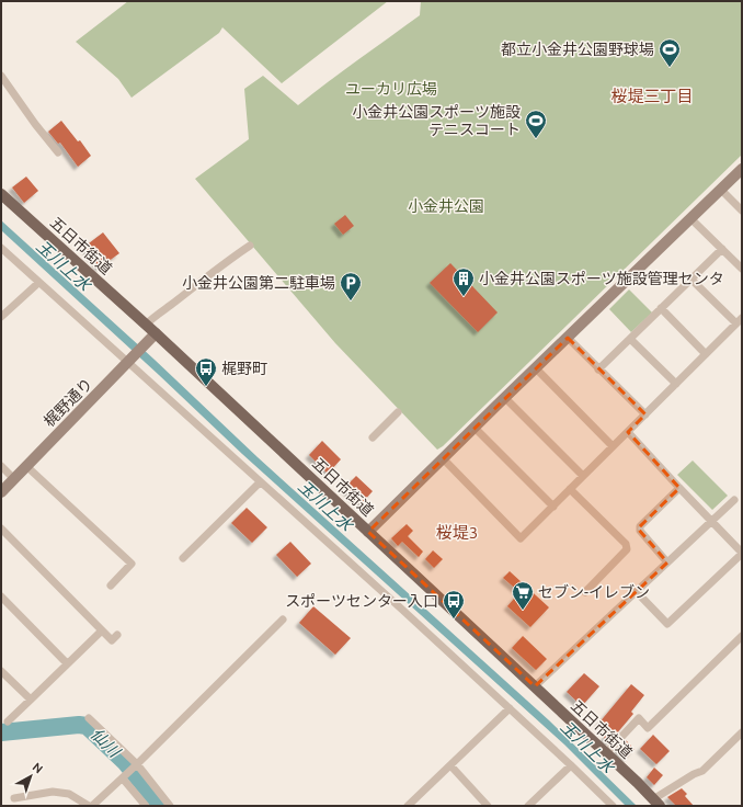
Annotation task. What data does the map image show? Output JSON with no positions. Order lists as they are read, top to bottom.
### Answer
{
  "streets": {
    "main road": ["五日市街道"],
    "street": ["梶野通り"]
  },
  "crossings": [
    ["五日市街道", "梶野通り"]
  ],
  "districts": ["桜堤三丁目", "桜堤3"],
  "water": ["玉川上水", "仙川"],
  "parks": ["ユーカリ広場", "小金井公園"],
  "places": {
    "sports": ["都立小金井公園野球場", "小金井公園スポーツ施設 テニスコート"],
    "building": ["小金井公園スポーツ施設管理センタ"],
    "parking": ["小金井公園第二駐車場"],
    "bus stop": ["梶野町", "スポーツセンター入口"],
    "supermarket": ["セブン-イレブン"]
  },
  "north": "top right"
}
